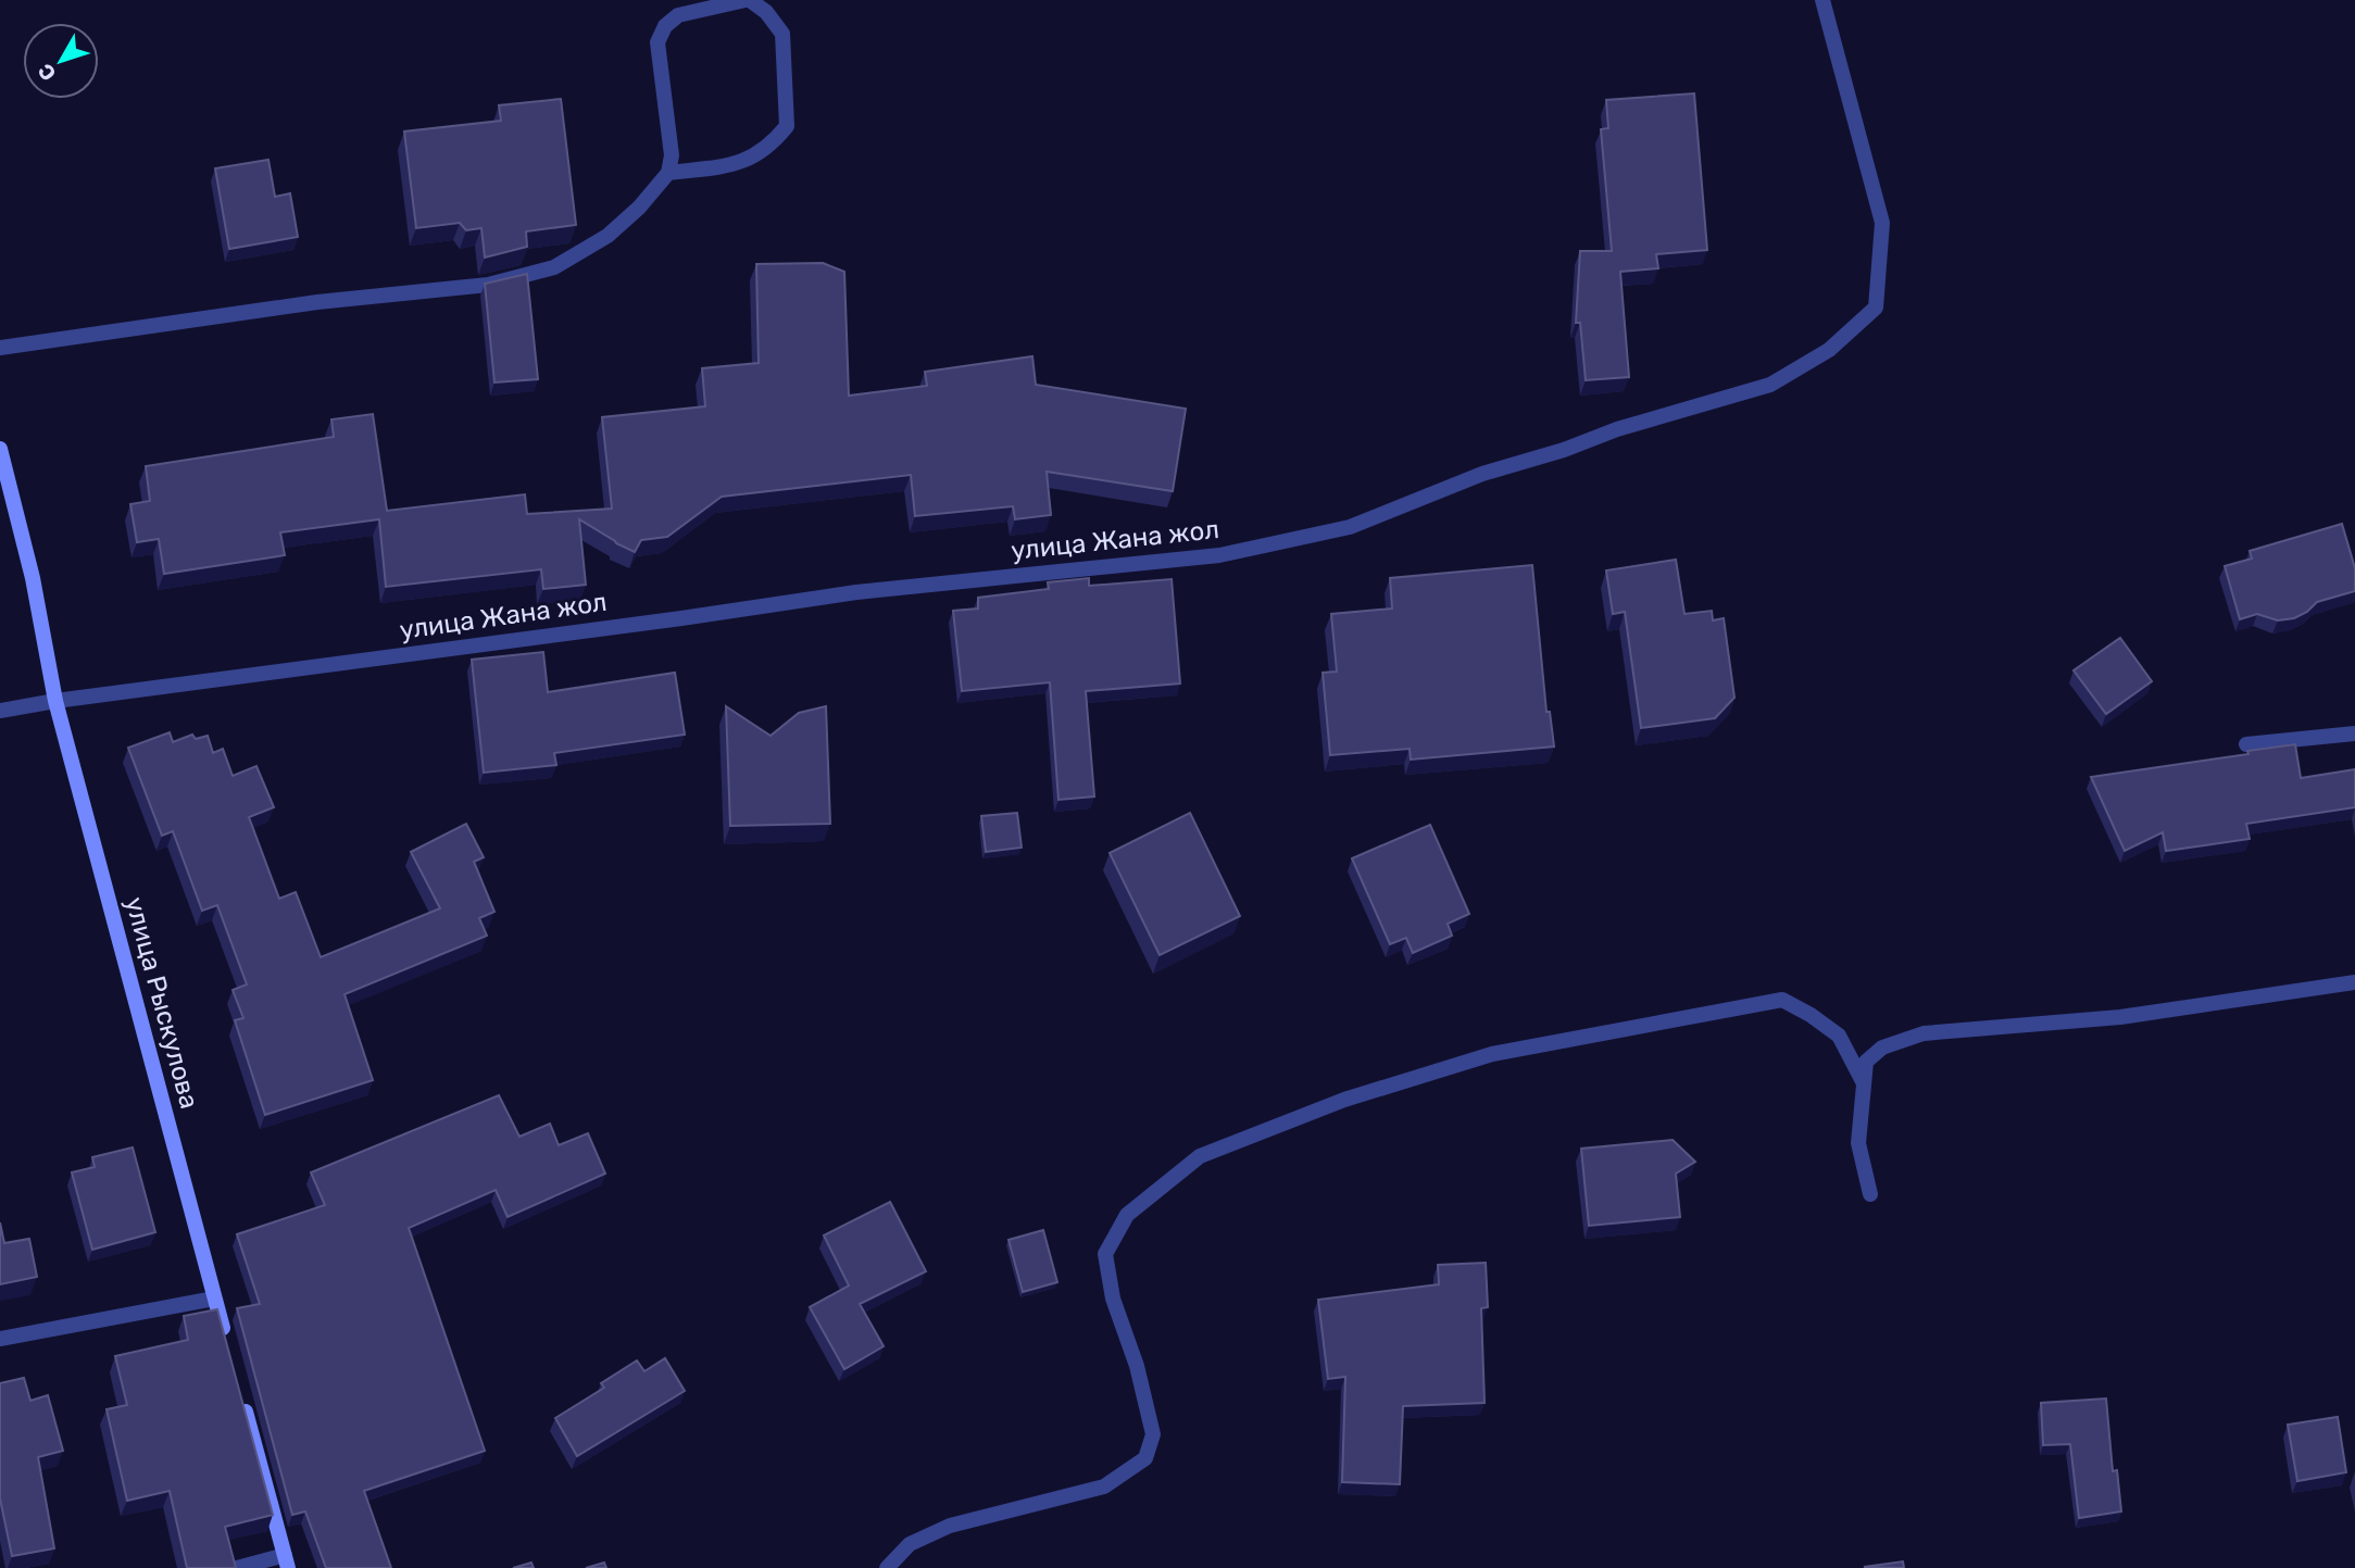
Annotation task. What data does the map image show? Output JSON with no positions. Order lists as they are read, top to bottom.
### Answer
{
  "streets": {
    "street": ["улица Жана жол", "улица Рыскулова"]
  },
  "crossings": [
    ["улица Жана жол", "улица Рыскулова"]
  ],
  "north": "bottom left"
}
